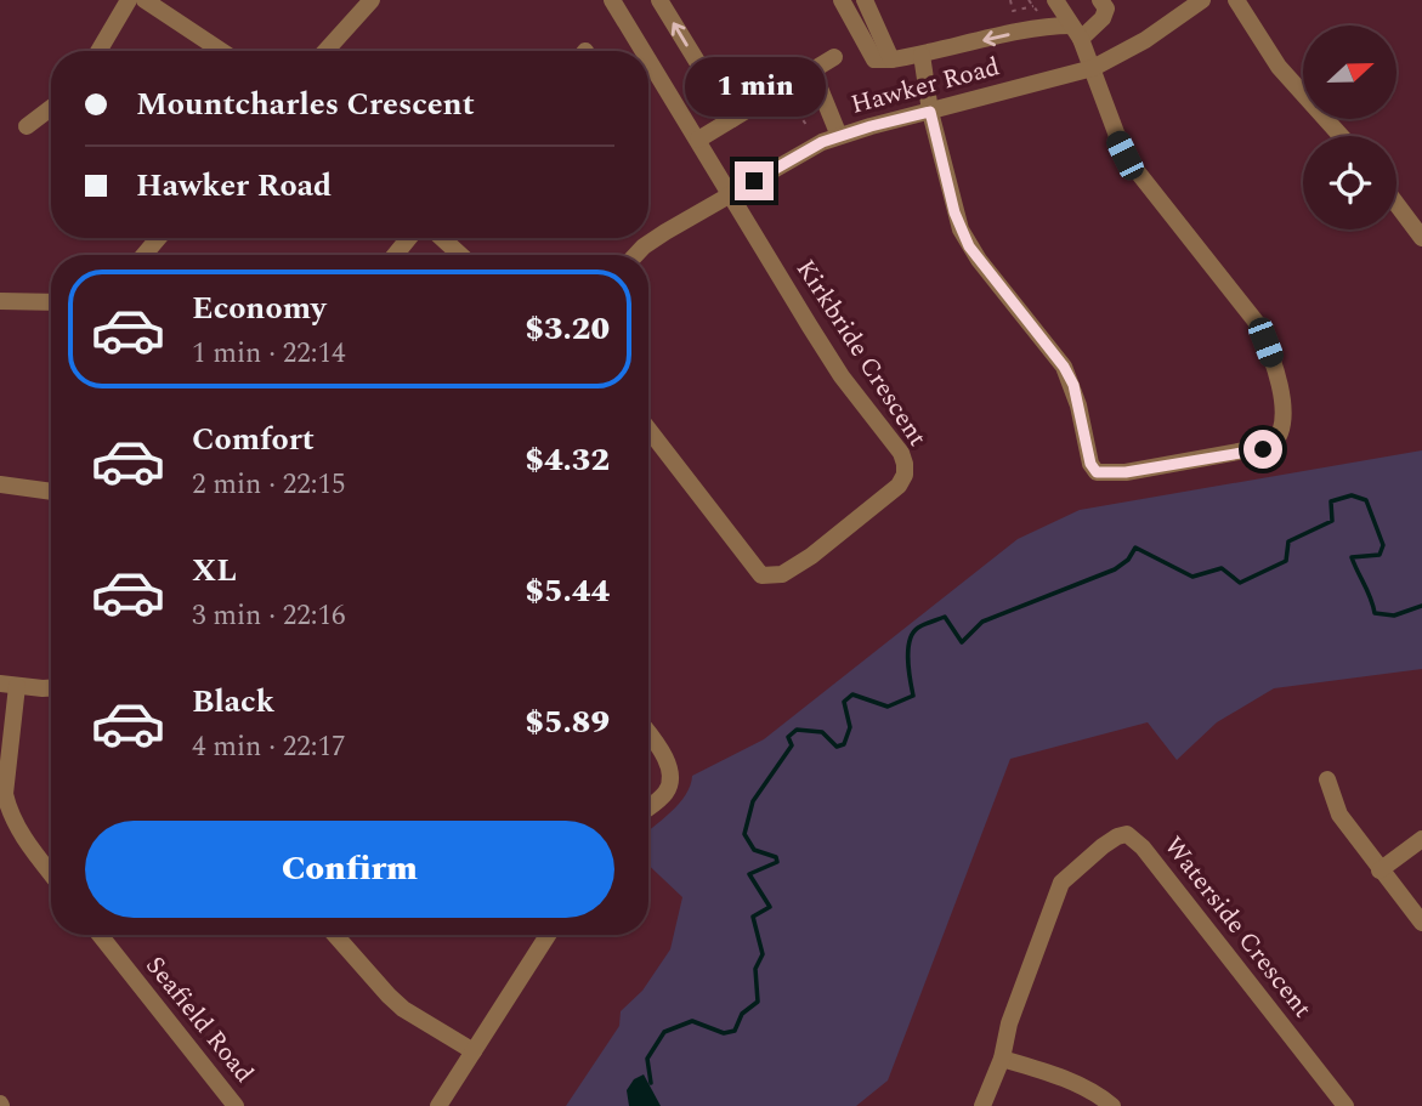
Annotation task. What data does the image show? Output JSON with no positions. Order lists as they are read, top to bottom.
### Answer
{
  "streets": {
    "street": [
      "Hawker Road",
      "Kirkbride Crescent",
      "Waterside Crescent",
      "Seafield Road"
    ]
  },
  "crossings": [
    ["Hawker Road", "Kirkbride Crescent"]
  ],
  "north": "right",
  "page": {
    "banner": ["Mountcharles Crescent", "Hawker Road"],
    "bubble": "1 min",
    "list": [
      {
        "name": "Economy",
        "note": "1 min · 22:14",
        "value": "$3.20"
      },
      {
        "name": "Comfort",
        "note": "2 min · 22:15",
        "value": "$4.32"
      },
      {
        "name": "XL",
        "note": "3 min · 22:16",
        "value": "$5.44"
      },
      {
        "name": "Black",
        "note": "4 min · 22:17",
        "value": "$5.89"
      }
    ],
    "buttons": "Confirm"
  }
}
